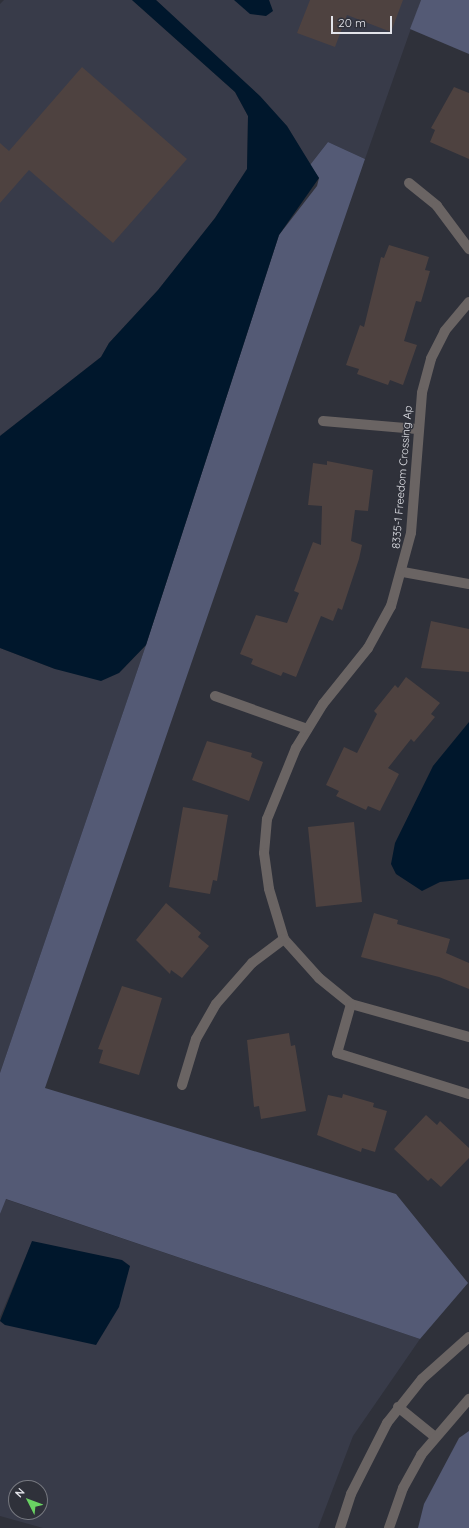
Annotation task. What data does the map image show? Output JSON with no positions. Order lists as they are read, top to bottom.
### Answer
{
  "streets": {
    "street": ["8335-1 Freedom Crossing Ap"]
  },
  "scale_bar": "20 m",
  "north": "top left"
}
